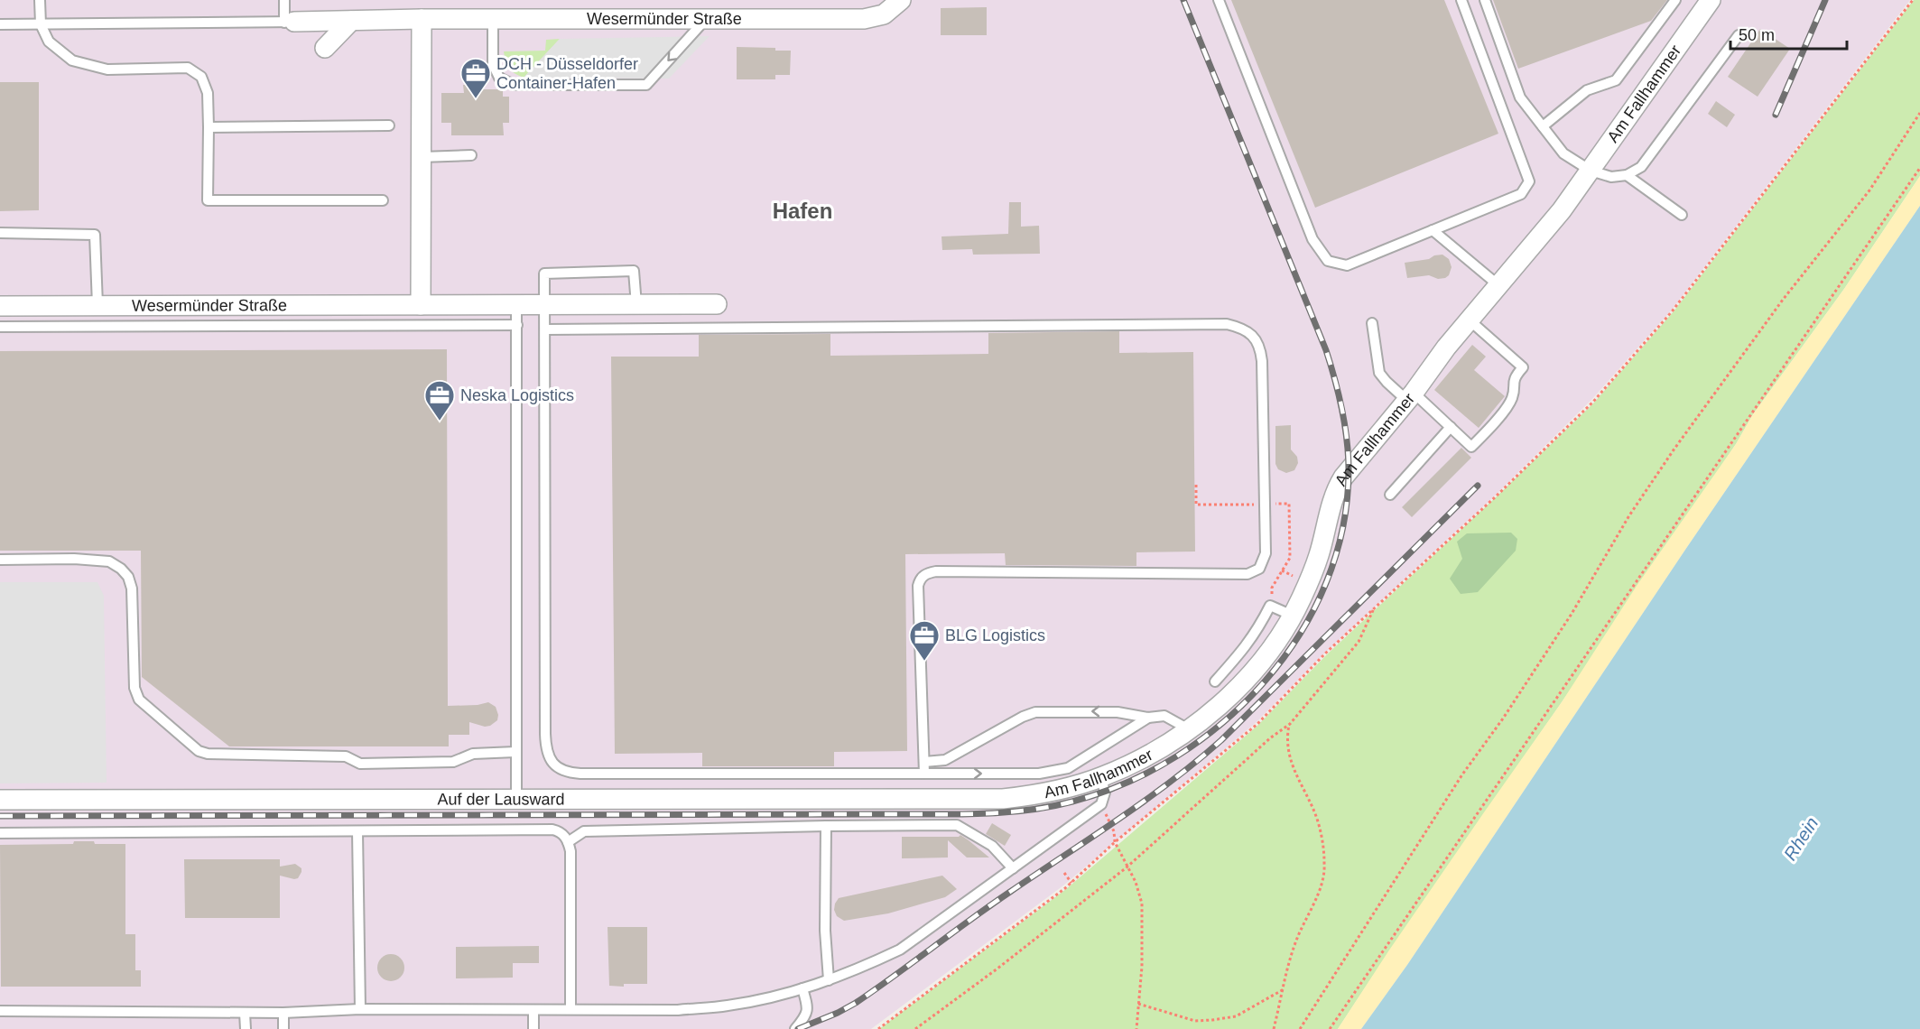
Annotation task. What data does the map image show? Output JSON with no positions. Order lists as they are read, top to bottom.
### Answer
{
  "streets": {
    "street": ["Wesermünder Straße", "Am Fallhammer", "Auf der Lausward"]
  },
  "crossings": [
    ["Am Fallhammer", "Auf der Lausward"]
  ],
  "districts": ["Hafen"],
  "water": ["Rhein"],
  "places": {
    "office": ["DCH - Düsseldorfer Container-Hafen", "Neska Logistics", "BLG Logistics"]
  },
  "scale_bar": "50 m"
}
